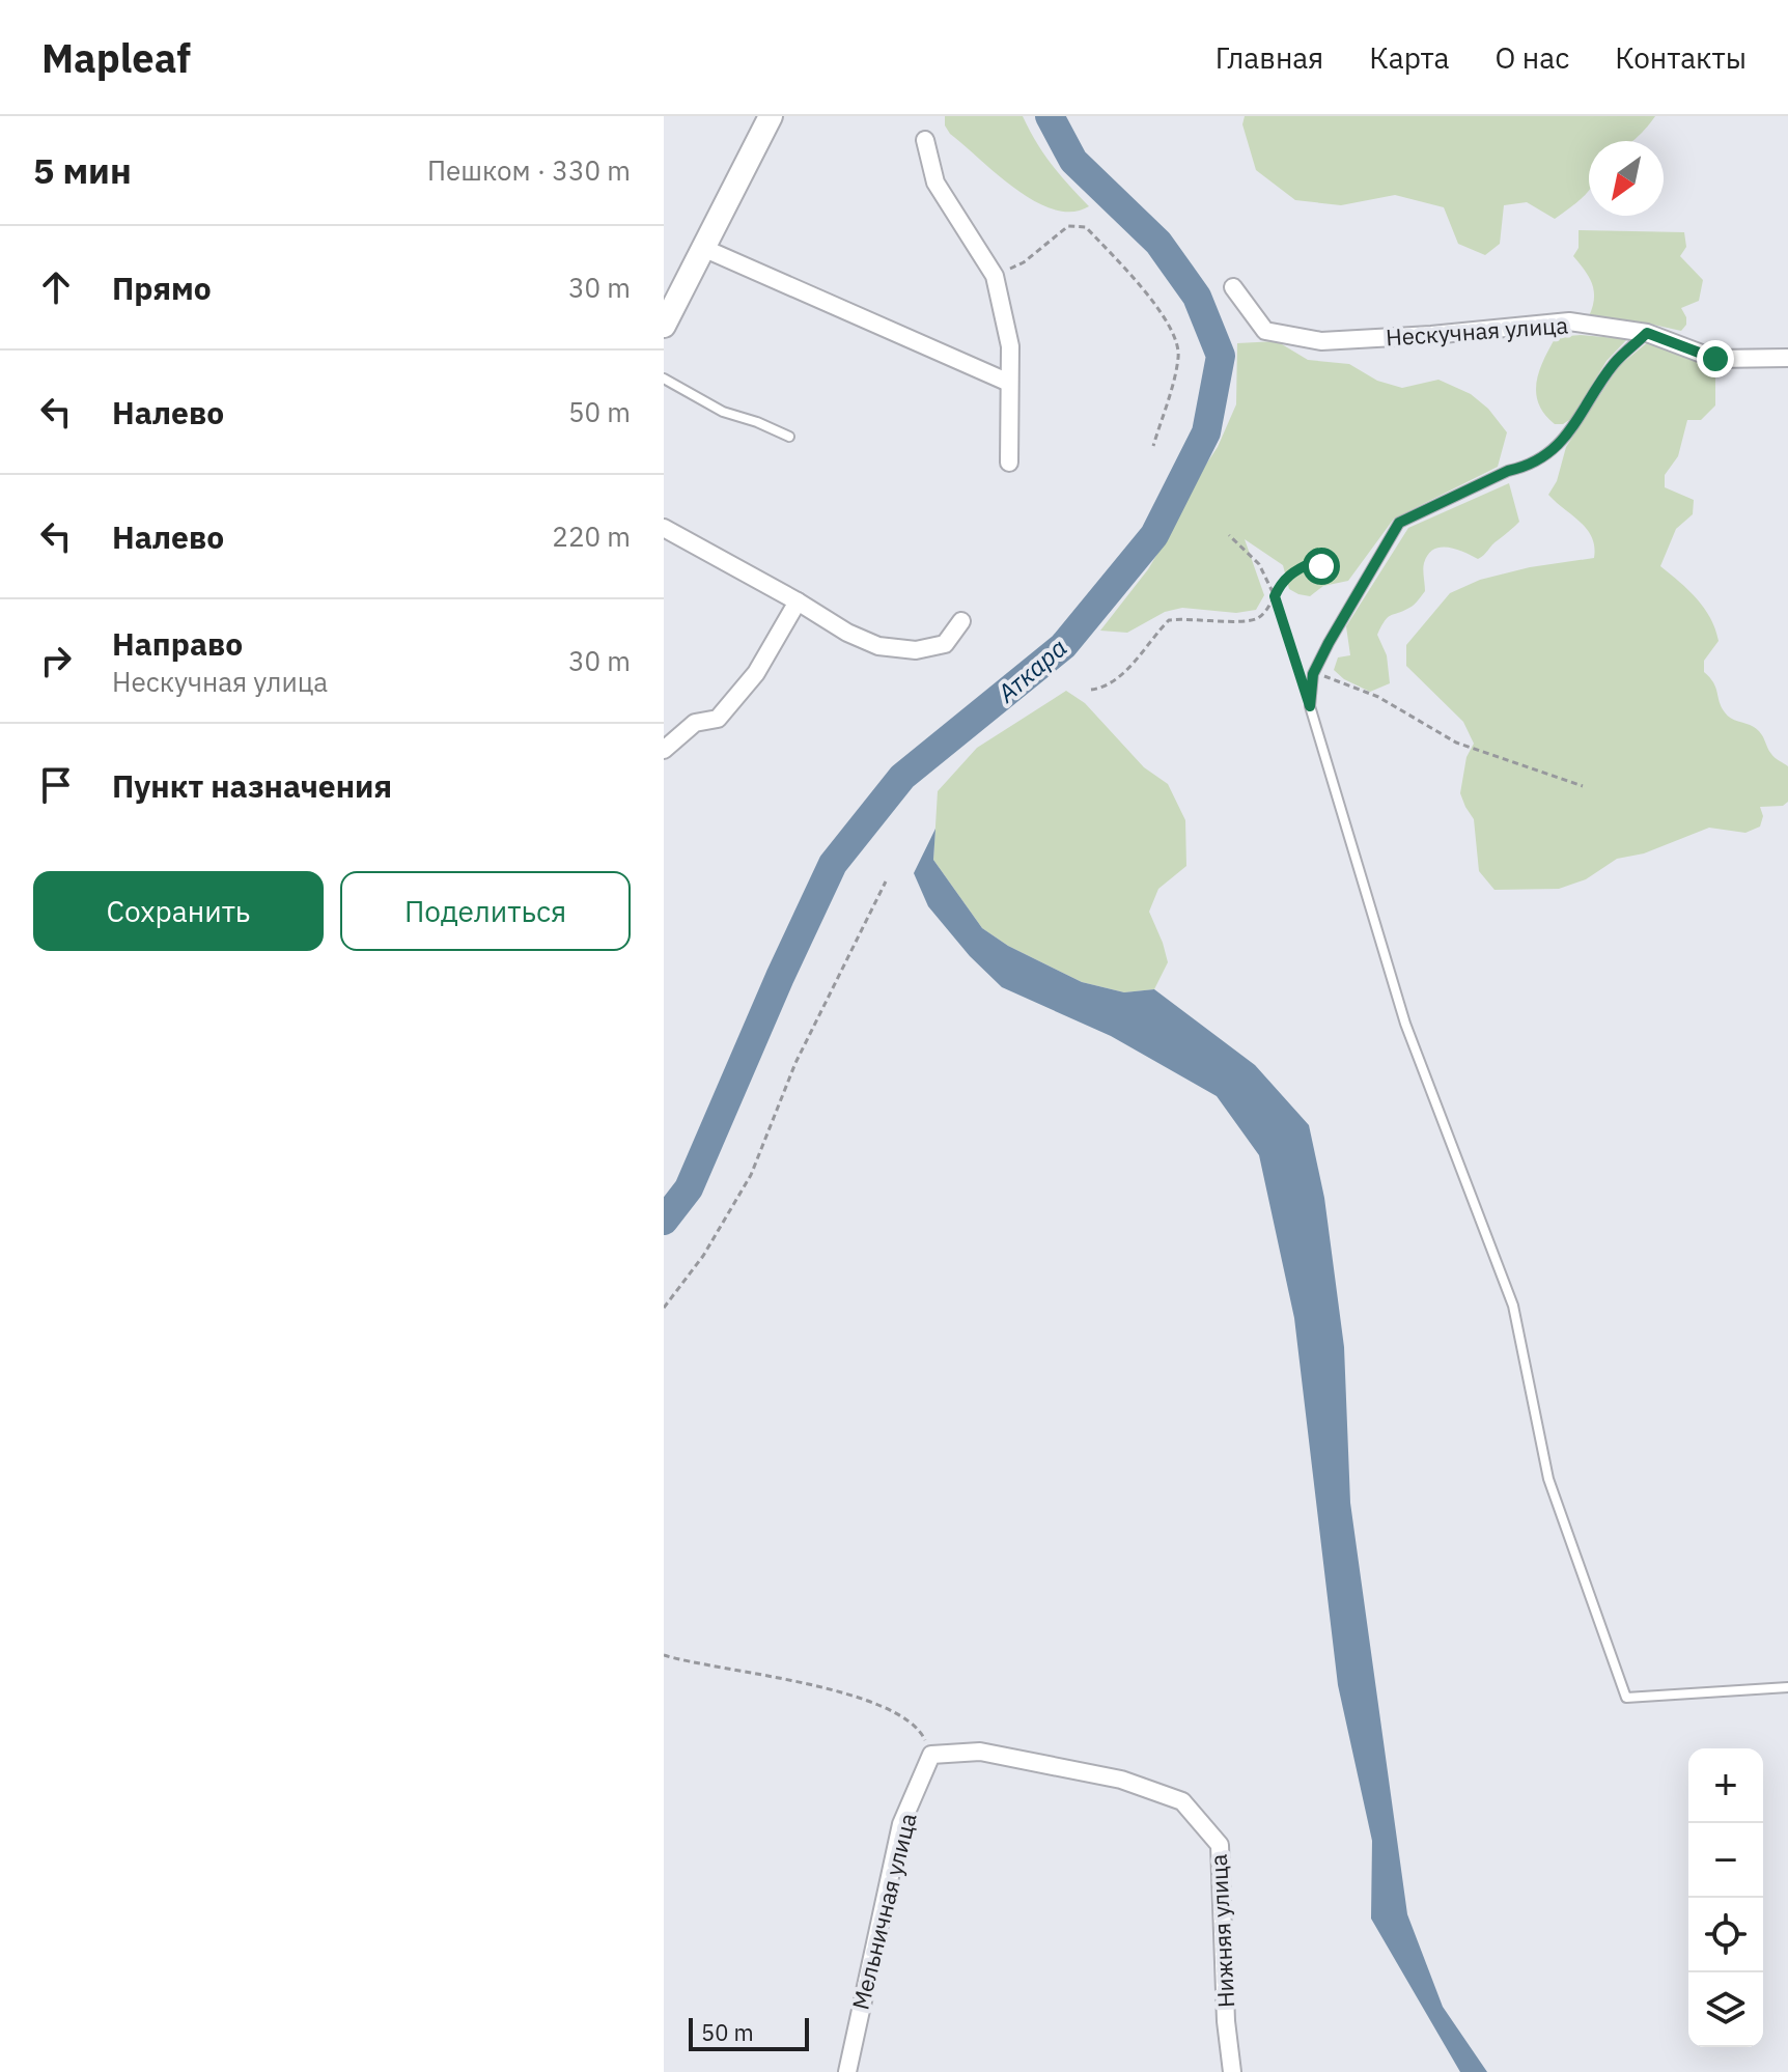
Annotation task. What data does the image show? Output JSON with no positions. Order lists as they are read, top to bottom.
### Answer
{
  "streets": {
    "street": ["Нескучная улица", "Мельничная улица", "Нижняя улица"]
  },
  "crossings": [
    ["Мельничная улица", "Нижняя улица"]
  ],
  "water": ["Аткара"],
  "scale_bar": "50 m",
  "north": "bottom left",
  "page": {
    "header": "Mapleaf",
    "nav": [
      "Главная",
      "Карта",
      "О нас",
      "Контакты"
    ],
    "heading": ["5 мин", "Пешком · 330 m"],
    "list": [
      ["Прямо", "30 m"],
      ["Налево", "50 m"],
      ["Налево", "220 m"],
      ["Направо", "Нескучная улица", "30 m"],
      "Пункт назначения"
    ],
    "buttons": ["Сохранить", "Поделиться"],
    "map_buttons": ["+", "−"],
    "scale": "50 m"
  }
}
